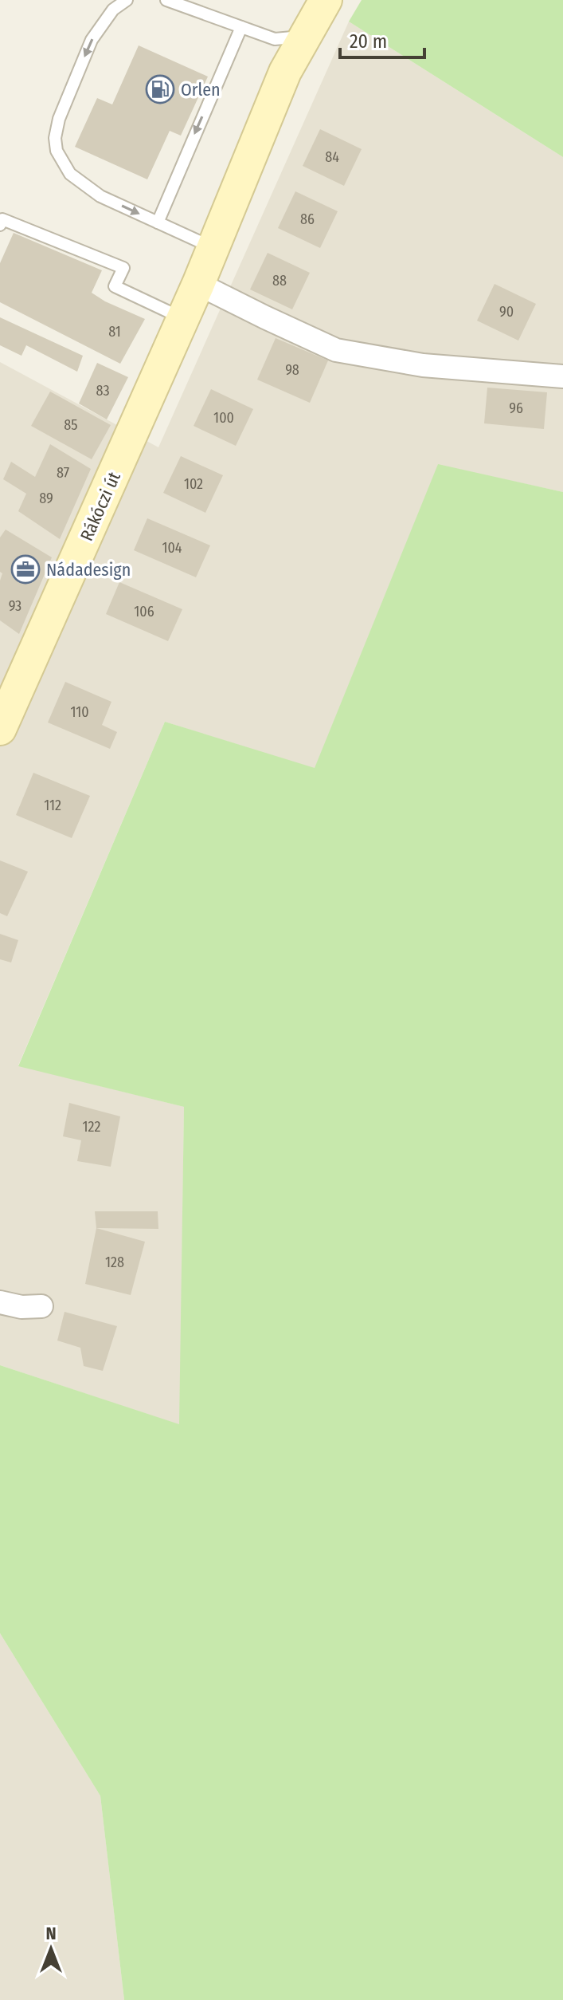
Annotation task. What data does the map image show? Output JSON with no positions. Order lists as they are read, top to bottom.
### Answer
{
  "streets": {
    "main road": ["Rákóczi út"]
  },
  "places": {
    "fuel station": ["Orlen"],
    "office": ["Nádadesign"]
  },
  "house_numbers": [
    "84",
    "86",
    "88",
    "90",
    "81",
    "98",
    "83",
    "96",
    "100",
    "85",
    "87",
    "102",
    "89",
    "104",
    "93",
    "106",
    "110",
    "112",
    "122",
    "128"
  ],
  "scale_bar": "20 m",
  "north": "top"
}
